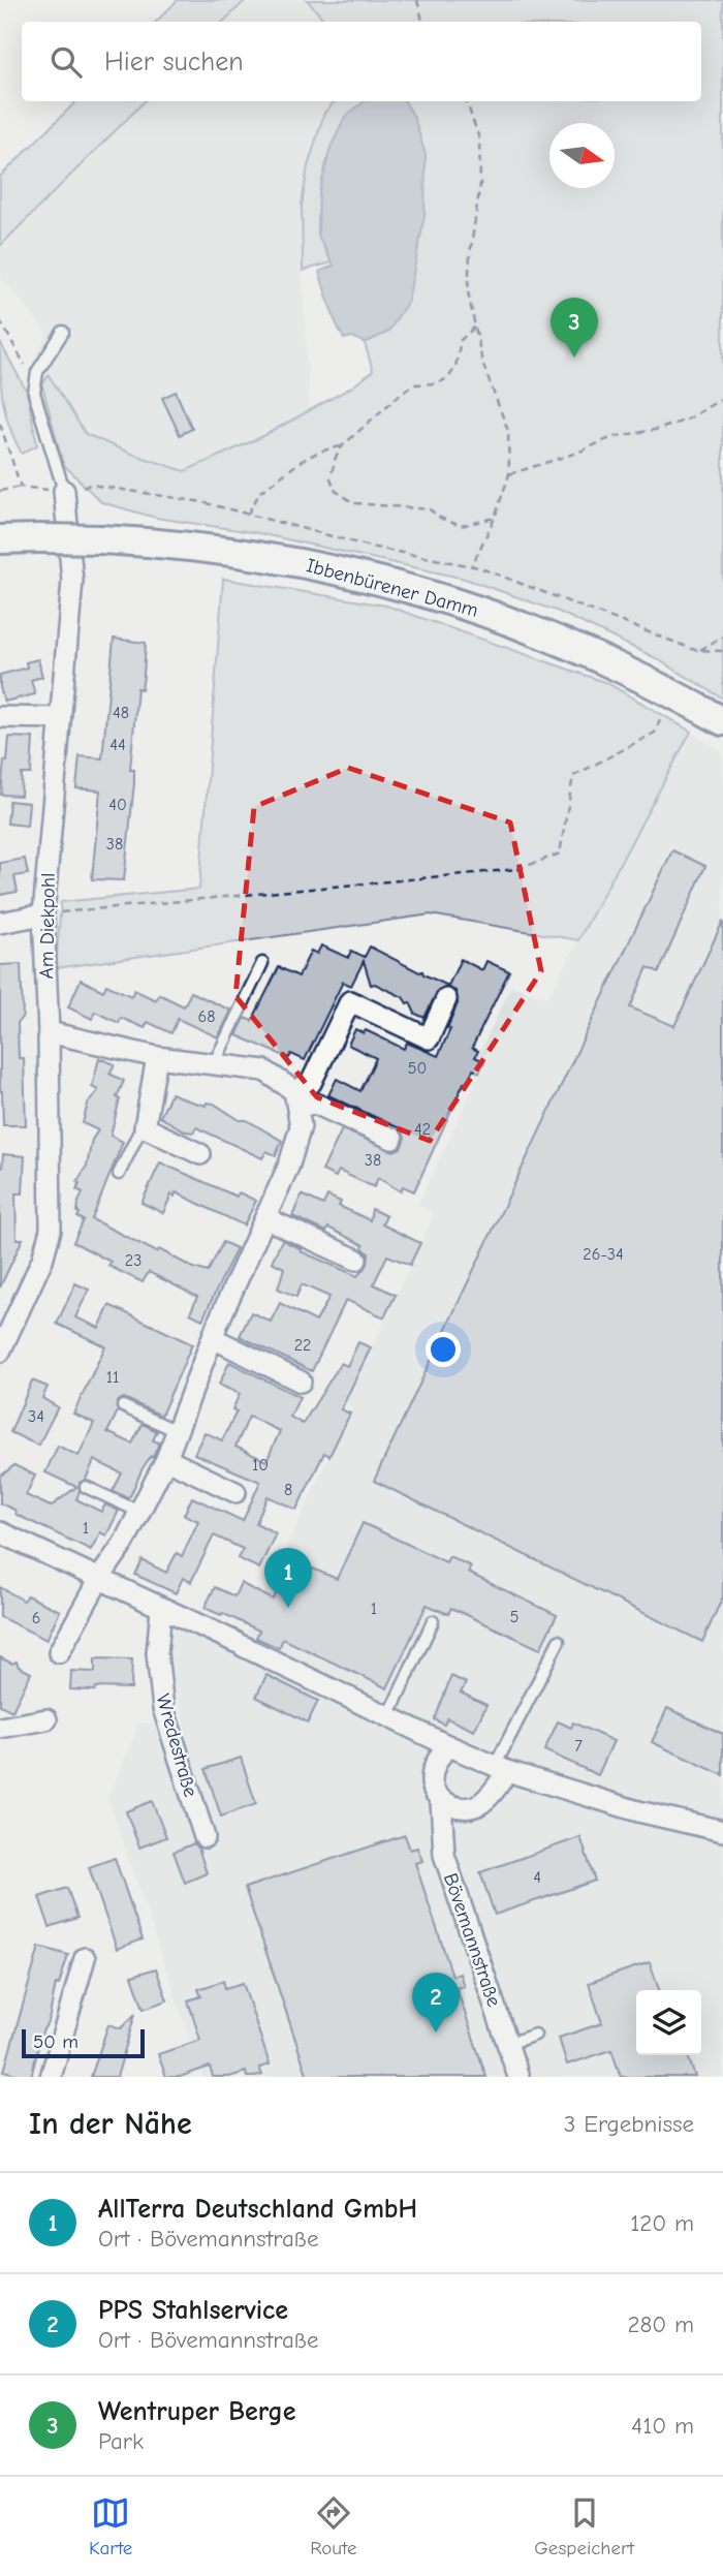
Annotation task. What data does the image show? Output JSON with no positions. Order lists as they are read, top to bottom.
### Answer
{
  "streets": {
    "main road": ["Ibbenbürener Damm"],
    "street": ["Am Diekpohl", "Wredestraße", "Bövemannstraße"]
  },
  "house_numbers": [
    "48",
    "44",
    "40",
    "38",
    "68",
    "50",
    "42",
    "38",
    "26-34",
    "23",
    "22",
    "11",
    "34",
    "10",
    "8",
    "1",
    "1",
    "5",
    "6",
    "7",
    "4"
  ],
  "scale_bar": "50 m",
  "north": "right",
  "page": {
    "search": "Hier suchen",
    "pins": ["3", "1", "2"],
    "scale": "50 m",
    "heading": ["In der Nähe", "3 Ergebnisse"],
    "list": [
      {
        "mark": "1",
        "name": "AllTerra Deutschland GmbH",
        "note": "Ort · Bövemannstraße",
        "value": "120 m"
      },
      {
        "mark": "2",
        "name": "PPS Stahlservice",
        "note": "Ort · Bövemannstraße",
        "value": "280 m"
      },
      {
        "mark": "3",
        "name": "Wentruper Berge",
        "note": "Park",
        "value": "410 m"
      }
    ],
    "nav": ["Karte", "Route", "Gespeichert"]
  }
}
